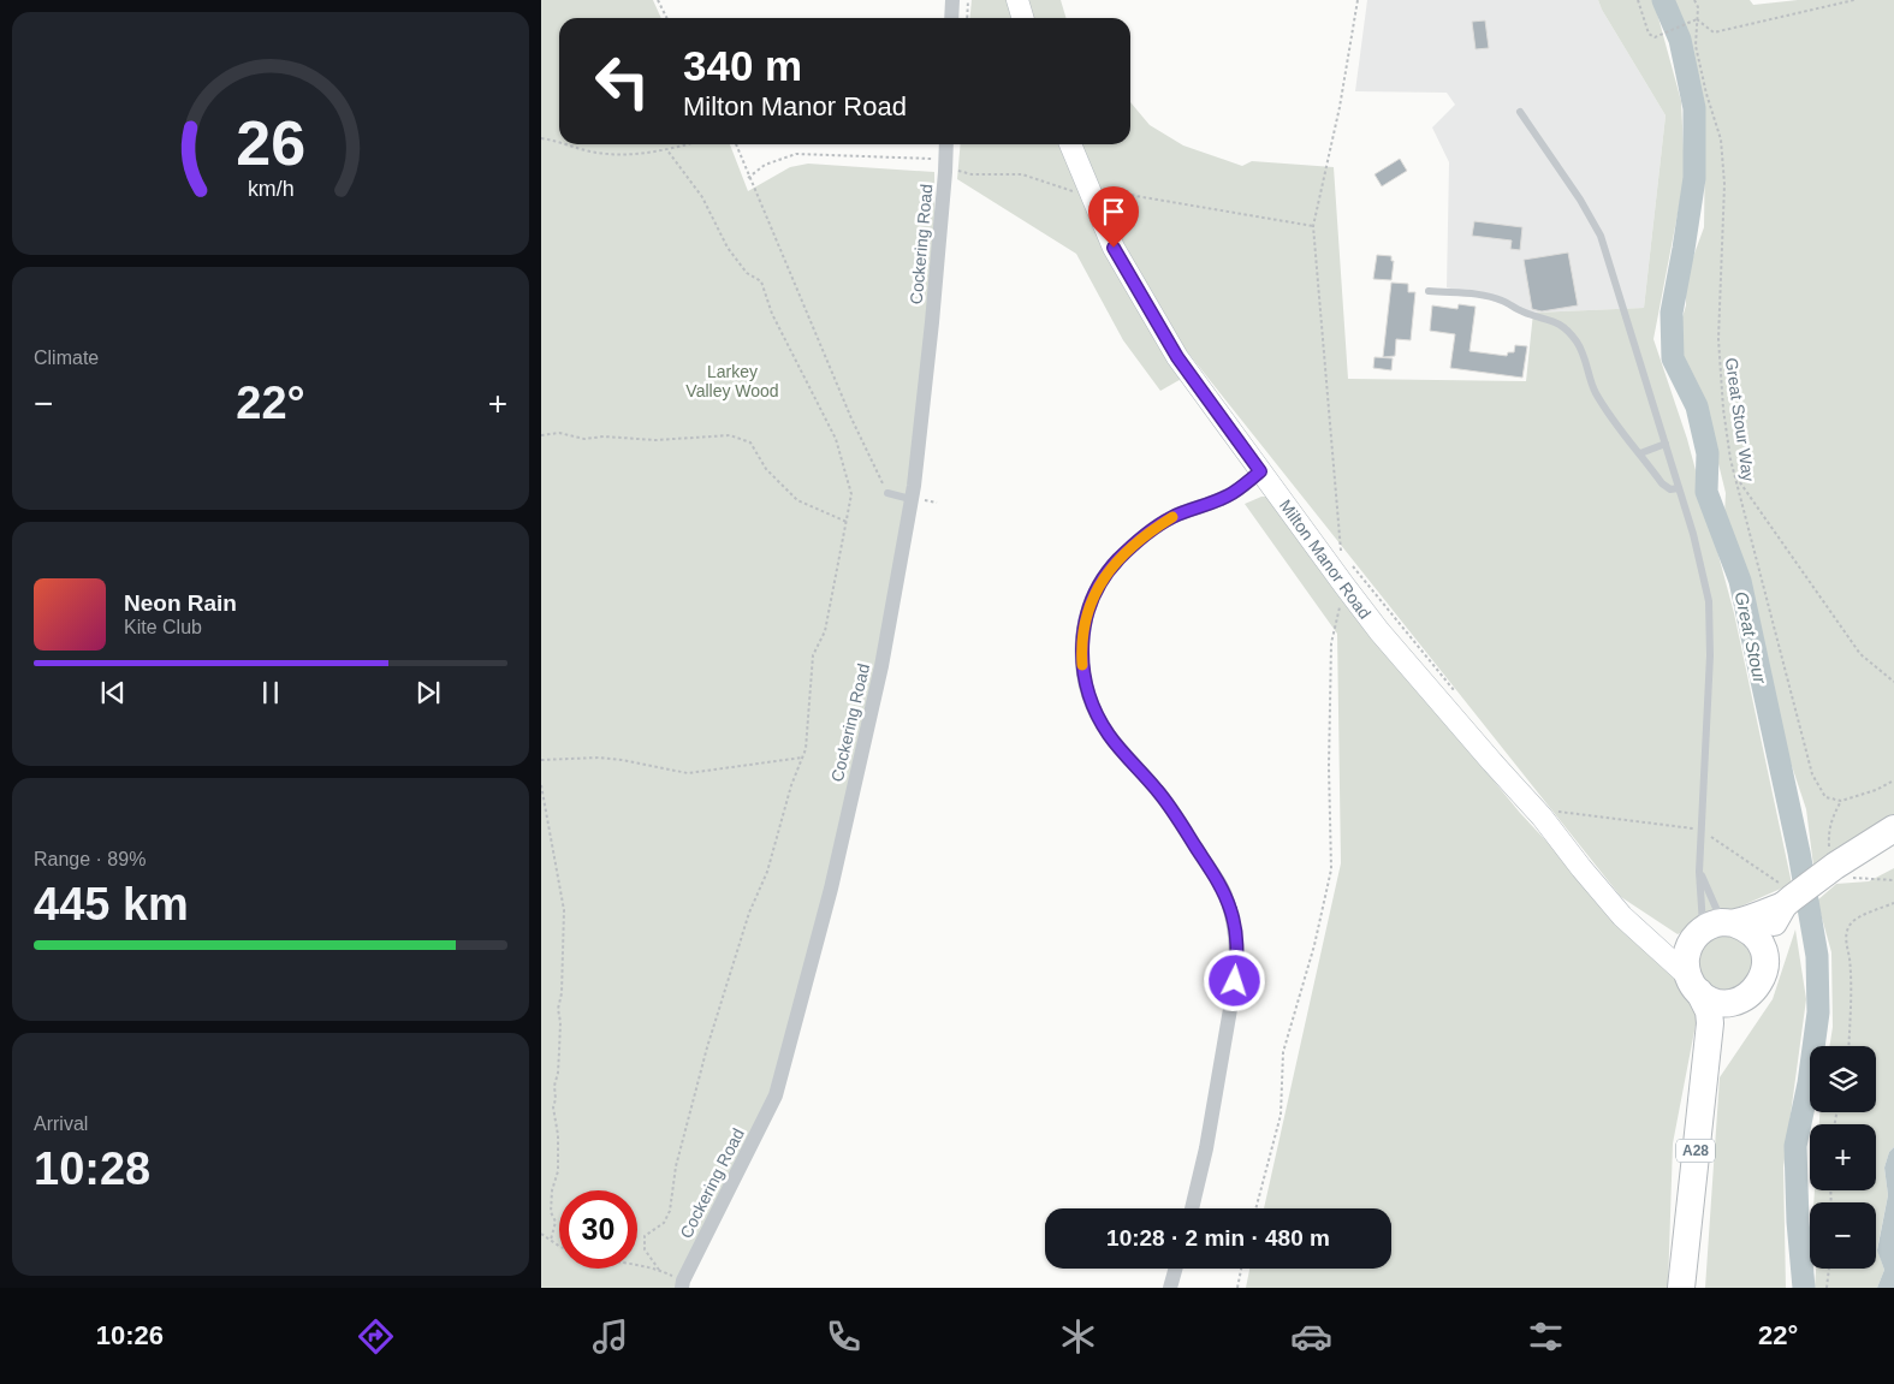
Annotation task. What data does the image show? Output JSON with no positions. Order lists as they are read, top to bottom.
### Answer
{
  "streets": {
    "highway": ["A28"],
    "street": ["Cockering Road", "Milton Manor Road"],
    "path": ["Great Stour Way"]
  },
  "crossings": [
    ["Milton Manor Road", "A28"]
  ],
  "water": ["Great Stour"],
  "parks": ["Larkey Valley Wood"],
  "page": {
    "turn": ["340 m", "Milton Manor Road"],
    "tile": [
      "Climate",
      ["Range · 89%", "445 km"],
      ["Arrival", "10:28"]
    ],
    "heat": ["−", "22°", "+"],
    "song": ["Neon Rain", "Kite Club"],
    "map_buttons": ["+", "−"],
    "limit": "30",
    "trip": "10:28 · 2 min · 480 m",
    "tabs": ["10:26", "22°"],
    "gauge": ["26", "km/h"]
  }
}
